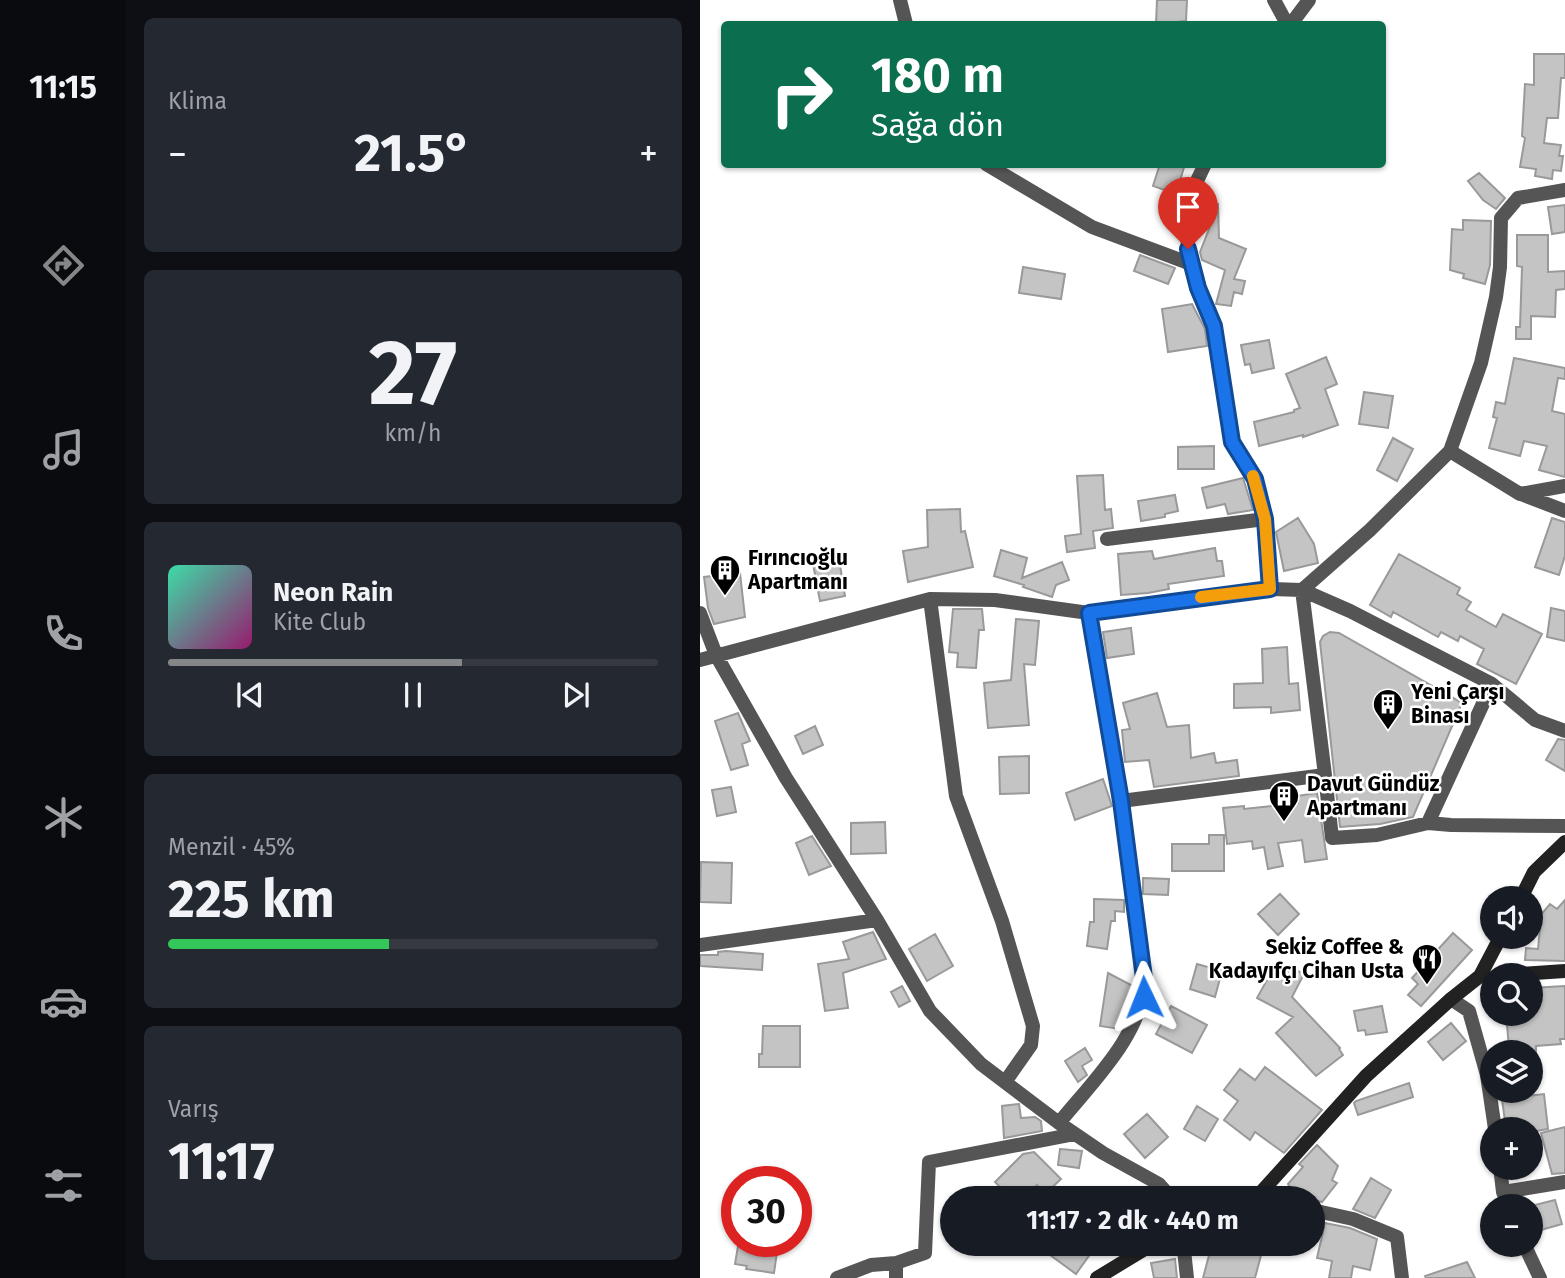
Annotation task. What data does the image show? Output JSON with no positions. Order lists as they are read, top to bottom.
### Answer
{
  "places": {
    "building": ["Fırıncıoğlu Apartmanı", "Yeni Çarşı Binası", "Davut Gündüz Apartmanı"],
    "restaurant": ["Sekiz Coffee & Kadayıfçı Cihan Usta"]
  },
  "page": {
    "tabs": "11:15",
    "tile": [
      "Klima",
      ["27", "km/h"],
      ["Menzil · 45%", "225 km"],
      ["Varış", "11:17"]
    ],
    "turn": ["180 m", "Sağa dön"],
    "heat": ["−", "21.5°", "+"],
    "song": ["Neon Rain", "Kite Club"],
    "map_buttons": ["+", "−"],
    "limit": "30",
    "trip": "11:17 · 2 dk · 440 m"
  }
}
